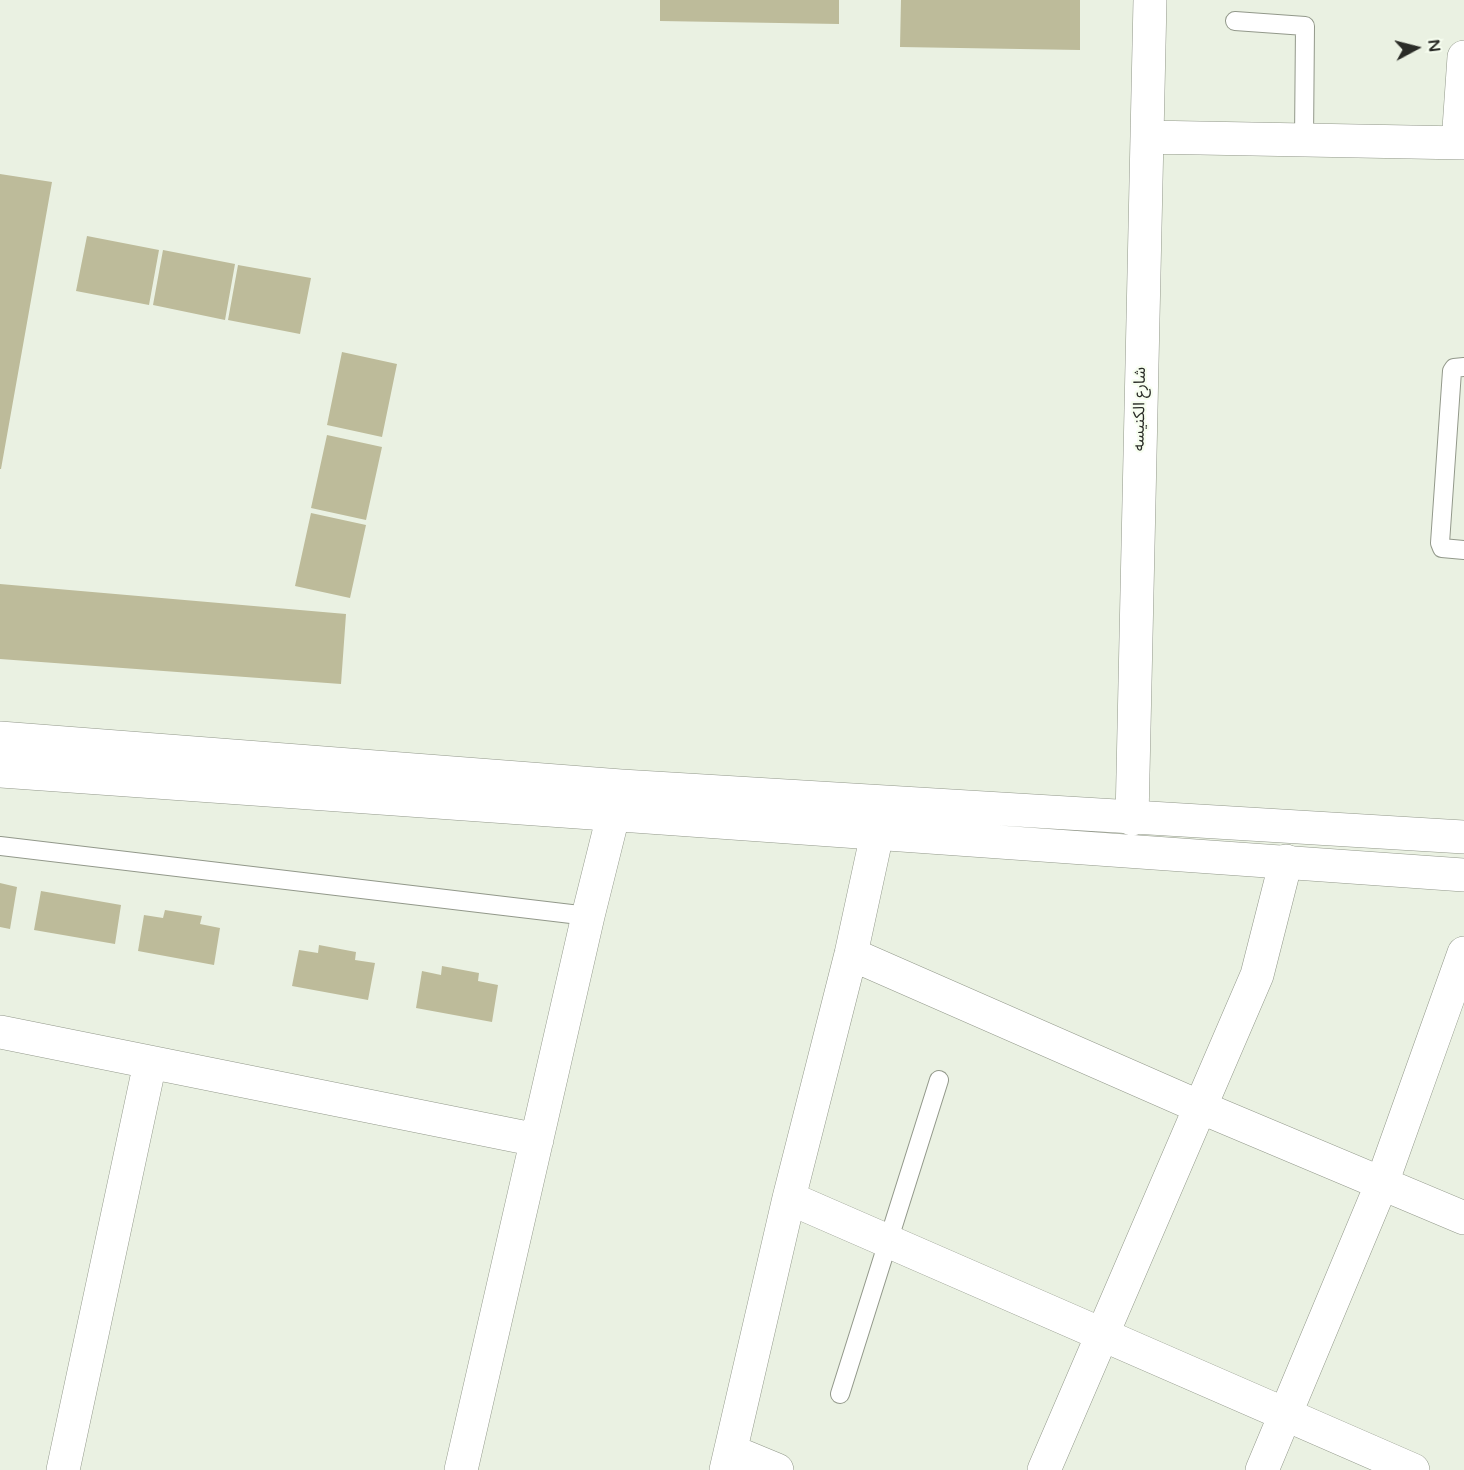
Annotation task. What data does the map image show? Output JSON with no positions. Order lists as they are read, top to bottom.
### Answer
{
  "streets": {
    "street": ["شارع الكنيسه"]
  },
  "north": "right"
}
